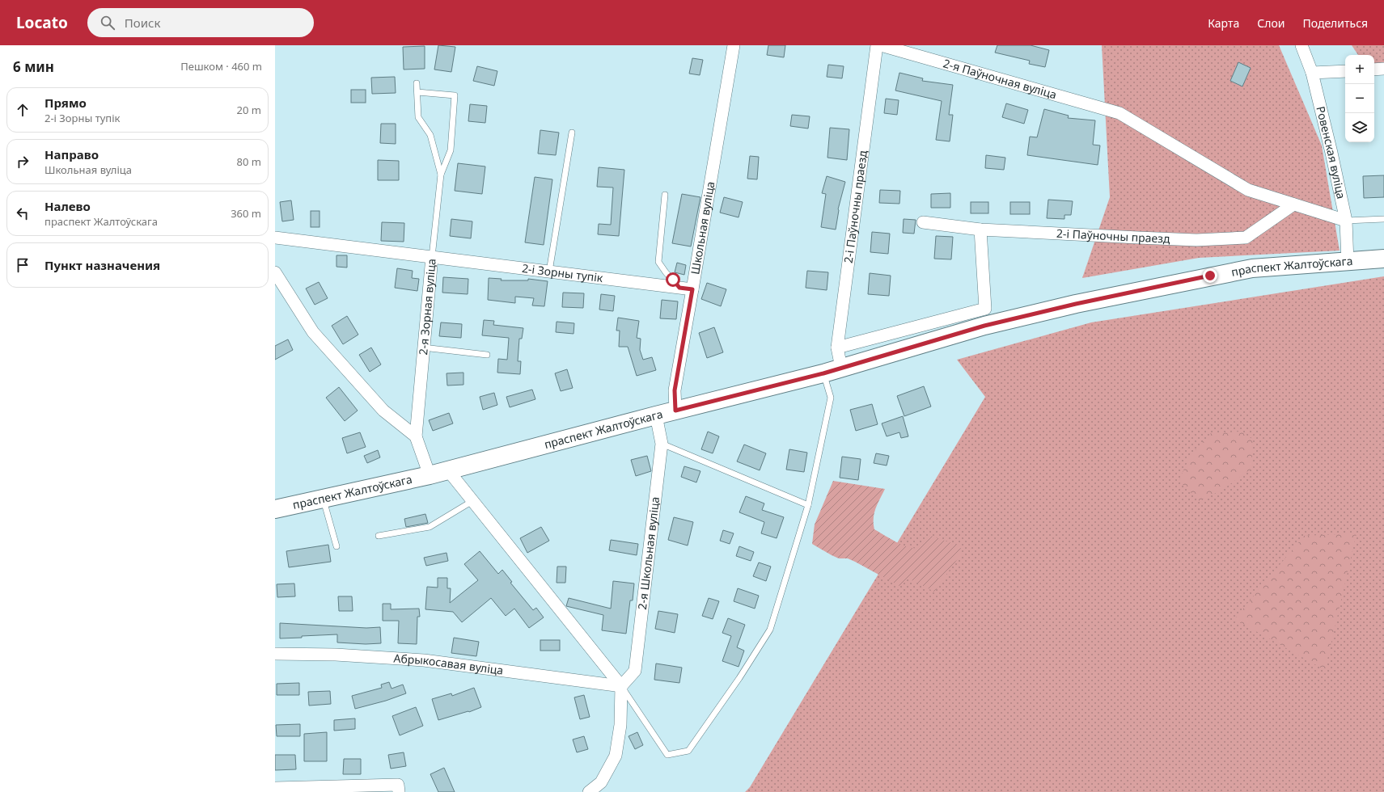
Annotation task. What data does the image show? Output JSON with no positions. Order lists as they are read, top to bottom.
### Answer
{
  "streets": {
    "main road": ["праспект Жалтоўскага"],
    "street": [
      "2-я Паўночная вуліца",
      "Ровенская вуліца",
      "2-і Паўночны праезд",
      "Школьная вуліца",
      "2-і Зорны тупік",
      "2-я Зорная вуліца",
      "2-я Школьная вуліца",
      "Абрыкосавая вуліца"
    ]
  },
  "crossings": [
    ["2-я Паўночная вуліца", "Ровенская вуліца"],
    ["2-я Паўночная вуліца", "2-і Паўночны праезд"],
    ["Ровенская вуліца", "праспект Жалтоўскага"],
    ["2-і Паўночны праезд", "праспект Жалтоўскага"],
    ["Школьная вуліца", "праспект Жалтоўскага"],
    ["Школьная вуліца", "2-і Зорны тупік"],
    ["праспект Жалтоўскага", "2-я Зорная вуліца"],
    ["праспект Жалтоўскага", "2-я Школьная вуліца"],
    ["2-і Зорны тупік", "2-я Зорная вуліца"],
    ["2-я Школьная вуліца", "Абрыкосавая вуліца"]
  ],
  "page": {
    "header": "Locato",
    "search": "Поиск",
    "nav": ["Карта", "Слои", "Поделиться"],
    "heading": ["6 мин", "Пешком · 460 m"],
    "map_buttons": ["+", "−"],
    "list": [
      ["Прямо", "2-і Зорны тупік", "20 m"],
      ["Направо", "Школьная вуліца", "80 m"],
      ["Налево", "праспект Жалтоўскага", "360 m"],
      "Пункт назначения"
    ]
  }
}
